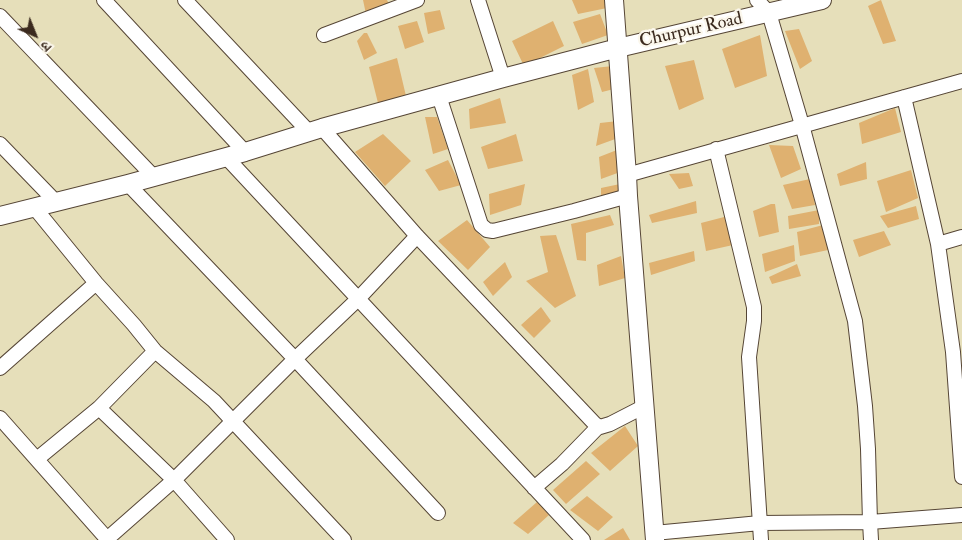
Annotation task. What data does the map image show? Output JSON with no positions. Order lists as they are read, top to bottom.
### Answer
{
  "streets": {
    "street": ["Churpur Road"]
  },
  "north": "bottom right"
}
